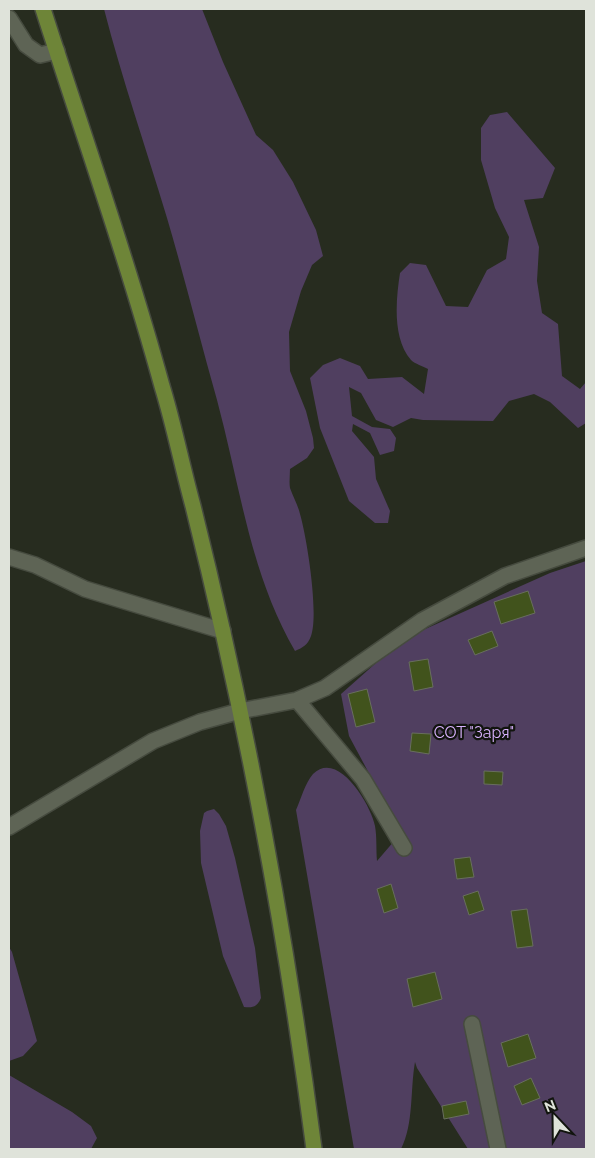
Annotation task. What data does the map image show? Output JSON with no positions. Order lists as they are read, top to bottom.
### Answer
{
  "parks": ["СОТ \"Заря\""],
  "north": "top"
}
